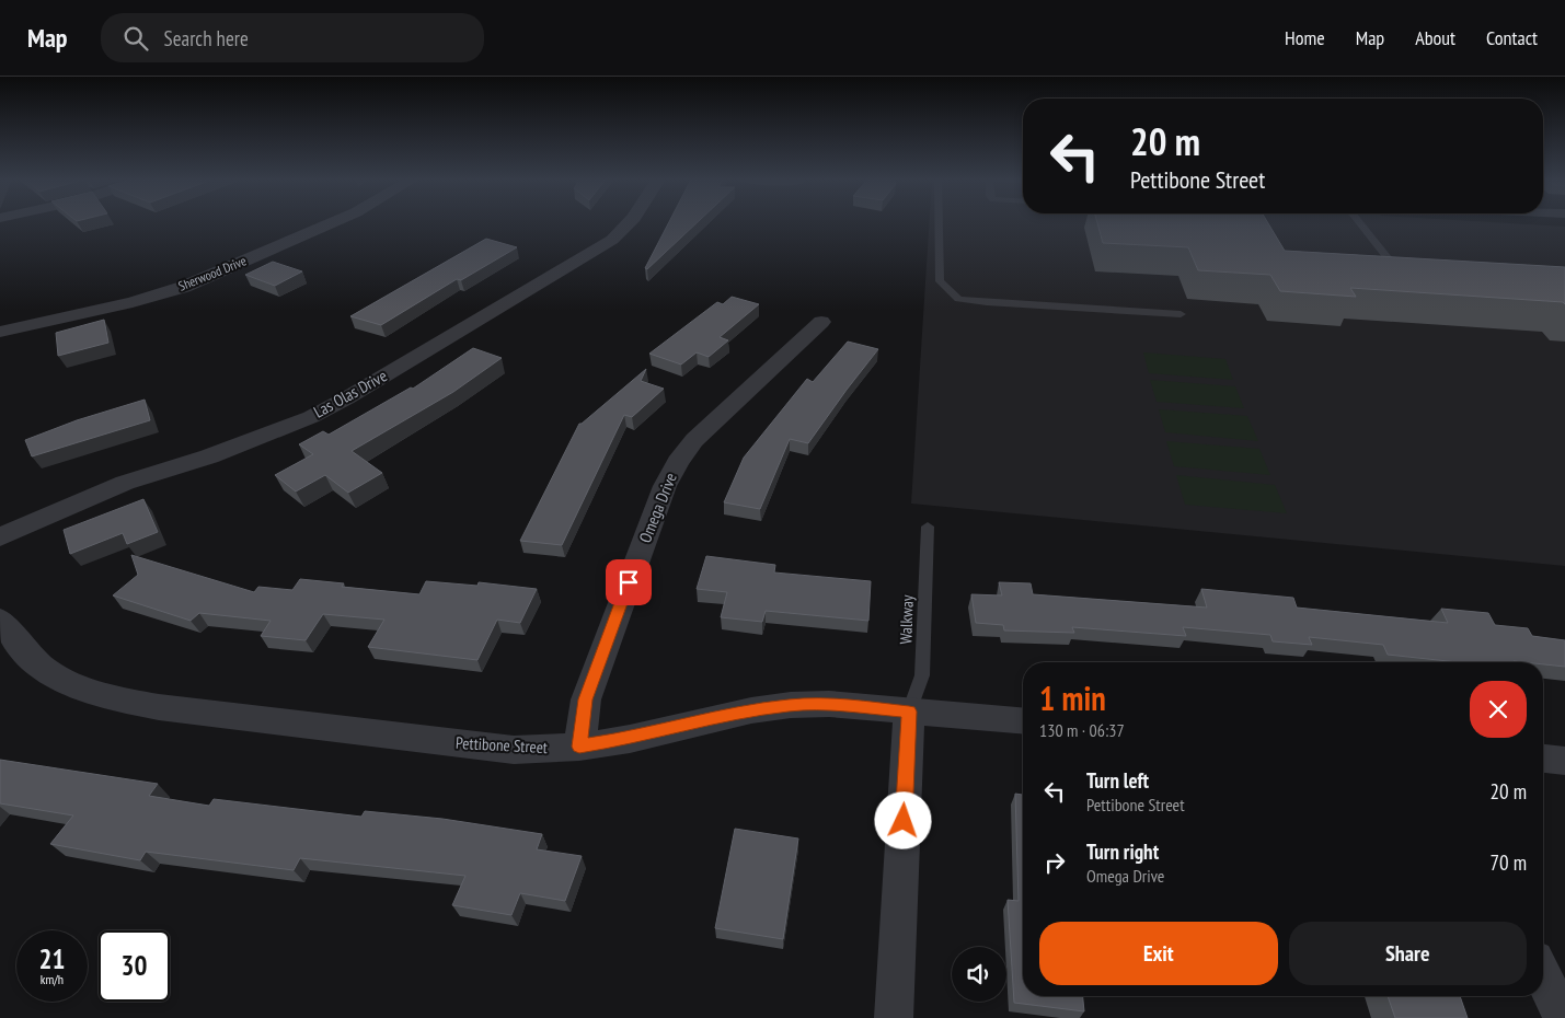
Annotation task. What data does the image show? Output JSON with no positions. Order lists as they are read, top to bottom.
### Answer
{
  "streets": {
    "street": [
      "Sherwood Drive",
      "Las Olas Drive",
      "Omega Drive",
      "Pettibone Street"
    ],
    "lane": ["Walkway"]
  },
  "crossings": [
    ["Omega Drive", "Pettibone Street"],
    ["Walkway", "Pettibone Street"]
  ],
  "page": {
    "header": "Map",
    "search": "Search here",
    "nav": [
      "Home",
      "Map",
      "About",
      "Contact"
    ],
    "turn": ["20 m", "Pettibone Street"],
    "heading": ["1 min", "130 m · 06:37"],
    "list": [
      {
        "name": "Turn left",
        "note": "Pettibone Street",
        "value": "20 m"
      },
      {
        "name": "Turn right",
        "note": "Omega Drive",
        "value": "70 m"
      }
    ],
    "buttons": ["Exit", "Share"],
    "speed": "21 km/h",
    "limit": "30"
  }
}
